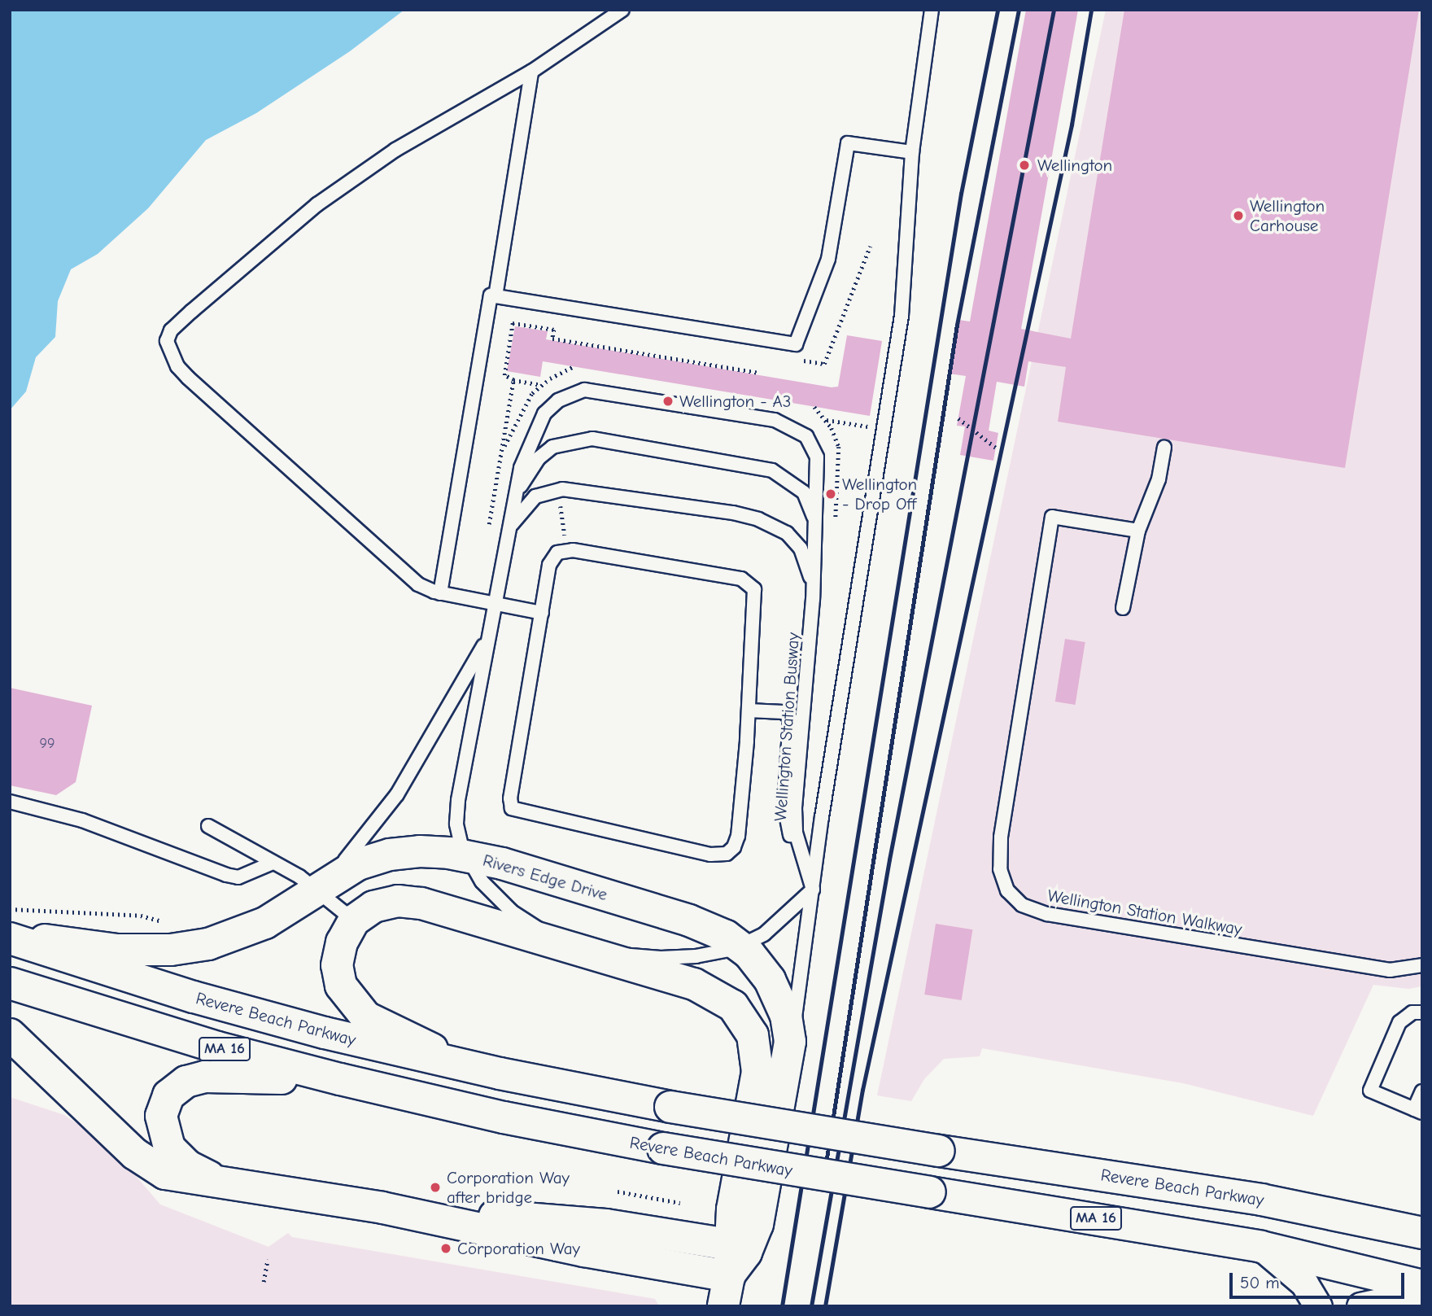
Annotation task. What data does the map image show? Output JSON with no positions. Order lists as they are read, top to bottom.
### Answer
{
  "streets": {
    "main road": ["Rivers Edge Drive", "Revere Beach Parkway", "MA 16"],
    "lane": ["Wellington Station Busway", "Wellington Station Walkway"]
  },
  "crossings": [
    ["Wellington Station Busway", "Rivers Edge Drive"]
  ],
  "places": [
    "Wellington",
    "Wellington Carhouse",
    "Wellington - A3",
    "Wellington - Drop Off",
    "Corporation Way after bridge",
    "Corporation Way"
  ],
  "house_numbers": ["99"],
  "scale_bar": "50 m"
}
